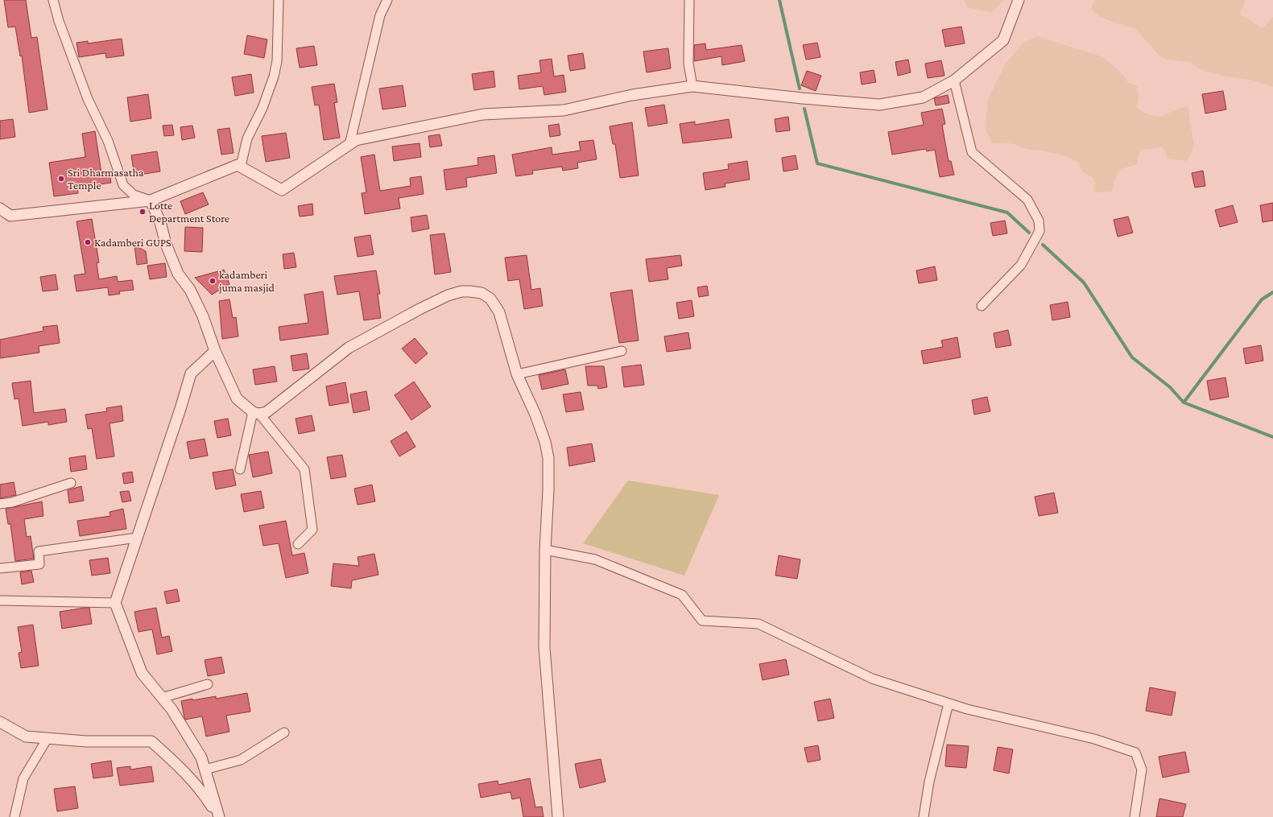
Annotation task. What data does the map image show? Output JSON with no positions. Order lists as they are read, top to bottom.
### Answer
{
  "places": [
    "Sri Dharmasatha Temple",
    "Lotte Department Store",
    "Kadamberi GUPS",
    "kadamberi juma masjid"
  ]
}
